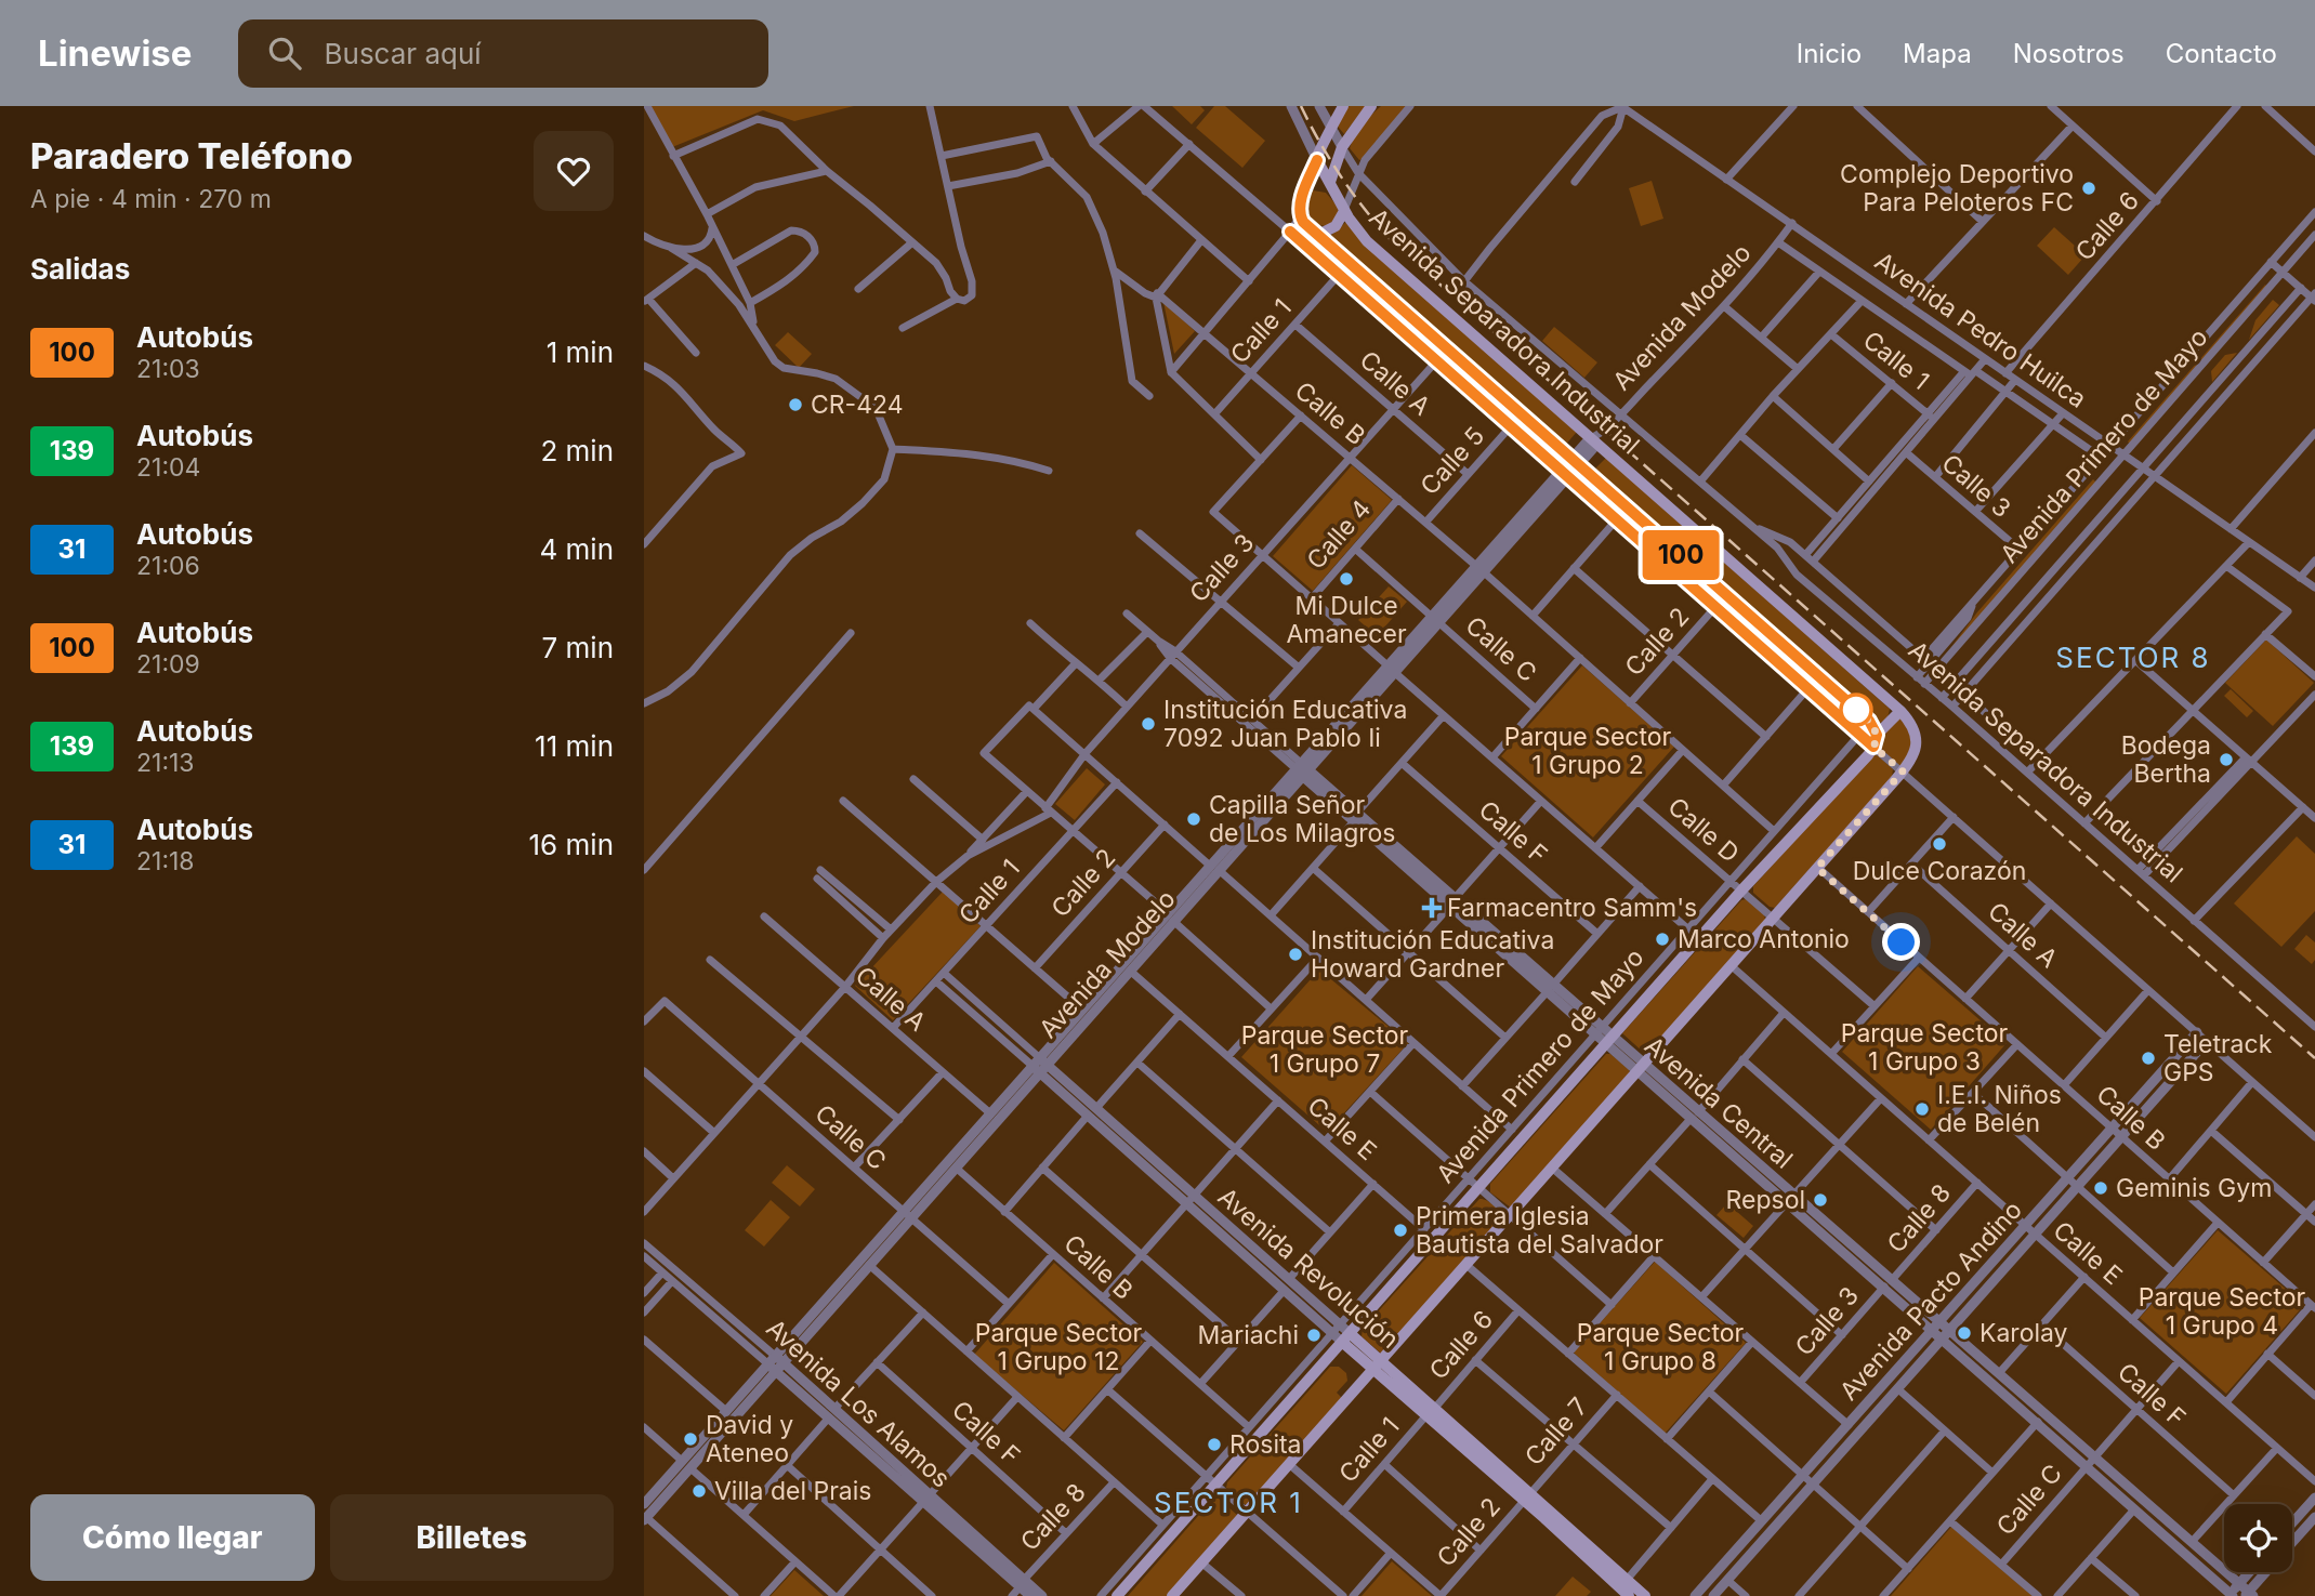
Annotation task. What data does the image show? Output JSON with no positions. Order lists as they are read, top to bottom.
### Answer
{
  "streets": {
    "main road": ["Avenida Separadora Industrial", "Avenida Primero de Mayo", "Avenida Revolución"],
    "street": [
      "Calle 6",
      "Avenida Modelo",
      "Avenida Pedro Huilca",
      "Calle 1",
      "Calle A",
      "Calle B",
      "Calle 5",
      "Calle 3",
      "Calle 4",
      "Calle 2",
      "Calle C",
      "Calle D",
      "Calle F",
      "Avenida Central",
      "Calle E",
      "Calle 8",
      "Avenida Pacto Andino",
      "Avenida Los Alamos",
      "Calle 7"
    ]
  },
  "crossings": [
    ["Calle 6", "Avenida Pedro Huilca"],
    ["Calle 6", "Calle 1"],
    ["Calle 6", "Avenida Revolución"],
    ["Avenida Modelo", "Avenida Pedro Huilca"],
    ["Avenida Modelo", "Avenida Separadora Industrial"],
    ["Avenida Modelo", "Calle A"],
    ["Avenida Modelo", "Calle B"],
    ["Avenida Modelo", "Calle C"],
    ["Avenida Modelo", "Avenida Central"],
    ["Avenida Modelo", "Calle E"],
    ["Avenida Modelo", "Avenida Revolución"],
    ["Avenida Modelo", "Avenida Los Alamos"],
    ["Avenida Pedro Huilca", "Avenida Primero de Mayo"],
    ["Calle 1", "Calle A"],
    ["Calle 1", "Calle B"],
    ["Calle 1", "Avenida Revolución"],
    ["Avenida Separadora Industrial", "Avenida Primero de Mayo"],
    ["Calle A", "Calle 5"],
    ["Calle A", "Calle 3"],
    ["Calle B", "Avenida Primero de Mayo"],
    ["Calle B", "Calle 5"],
    ["Calle B", "Calle 3"],
    ["Calle B", "Calle 4"],
    ["Calle B", "Calle 2"],
    ["Calle B", "Avenida Pacto Andino"],
    ["Avenida Primero de Mayo", "Calle 3"],
    ["Avenida Primero de Mayo", "Calle D"],
    ["Avenida Primero de Mayo", "Avenida Central"],
    ["Avenida Primero de Mayo", "Calle E"],
    ["Avenida Primero de Mayo", "Avenida Revolución"],
    ["Calle 3", "Avenida Central"],
    ["Calle 3", "Calle 8"],
    ["Calle 2", "Avenida Revolución"],
    ["Calle 2", "Calle 7"],
    ["Calle C", "Avenida Central"],
    ["Calle F", "Calle 8"],
    ["Avenida Central", "Calle 8"],
    ["Avenida Central", "Avenida Pacto Andino"],
    ["Calle E", "Calle 8"],
    ["Calle E", "Avenida Pacto Andino"],
    ["Calle 8", "Avenida Los Alamos"],
    ["Avenida Revolución", "Calle 7"]
  ],
  "districts": ["SECTOR 8", "SECTOR 1"],
  "parks": [
    "Parque Sector 1 Grupo 2",
    "Parque Sector 1 Grupo 3",
    "Parque Sector 1 Grupo 7",
    "Parque Sector 1 Grupo 4",
    "Parque Sector 1 Grupo 12",
    "Parque Sector 1 Grupo 8"
  ],
  "places": {
    "other": [
      "Complejo Deportivo Para Peloteros FC",
      "CR-424",
      "Mi Dulce Amanecer",
      "Institución Educativa 7092 Juan Pablo Ii",
      "Bodega Bertha",
      "Capilla Señor de Los Milagros",
      "Dulce Corazón",
      "Marco Antonio",
      "Institución Educativa Howard Gardner",
      "Teletrack GPS",
      "I.E.I. Niños de Belén",
      "Geminis Gym",
      "Repsol",
      "Primera Iglesia Bautista del Salvador",
      "Karolay",
      "Mariachi",
      "David y Ateneo",
      "Rosita",
      "Villa del Prais"
    ],
    "health": ["Farmacentro Samm's"]
  },
  "lines": ["bus line 100"],
  "page": {
    "header": "Linewise",
    "search": "Buscar aquí",
    "nav": [
      "Inicio",
      "Mapa",
      "Nosotros",
      "Contacto"
    ],
    "heading": [
      ["Paradero Teléfono", "A pie · 4 min · 270 m"],
      "Salidas"
    ],
    "on_map": "100",
    "list": [
      {
        "mark": "100",
        "name": "Autobús",
        "note": "21:03",
        "value": "1 min"
      },
      {
        "mark": "139",
        "name": "Autobús",
        "note": "21:04",
        "value": "2 min"
      },
      {
        "mark": "31",
        "name": "Autobús",
        "note": "21:06",
        "value": "4 min"
      },
      {
        "mark": "100",
        "name": "Autobús",
        "note": "21:09",
        "value": "7 min"
      },
      {
        "mark": "139",
        "name": "Autobús",
        "note": "21:13",
        "value": "11 min"
      },
      {
        "mark": "31",
        "name": "Autobús",
        "note": "21:18",
        "value": "16 min"
      }
    ],
    "buttons": ["Cómo llegar", "Billetes"]
  }
}
